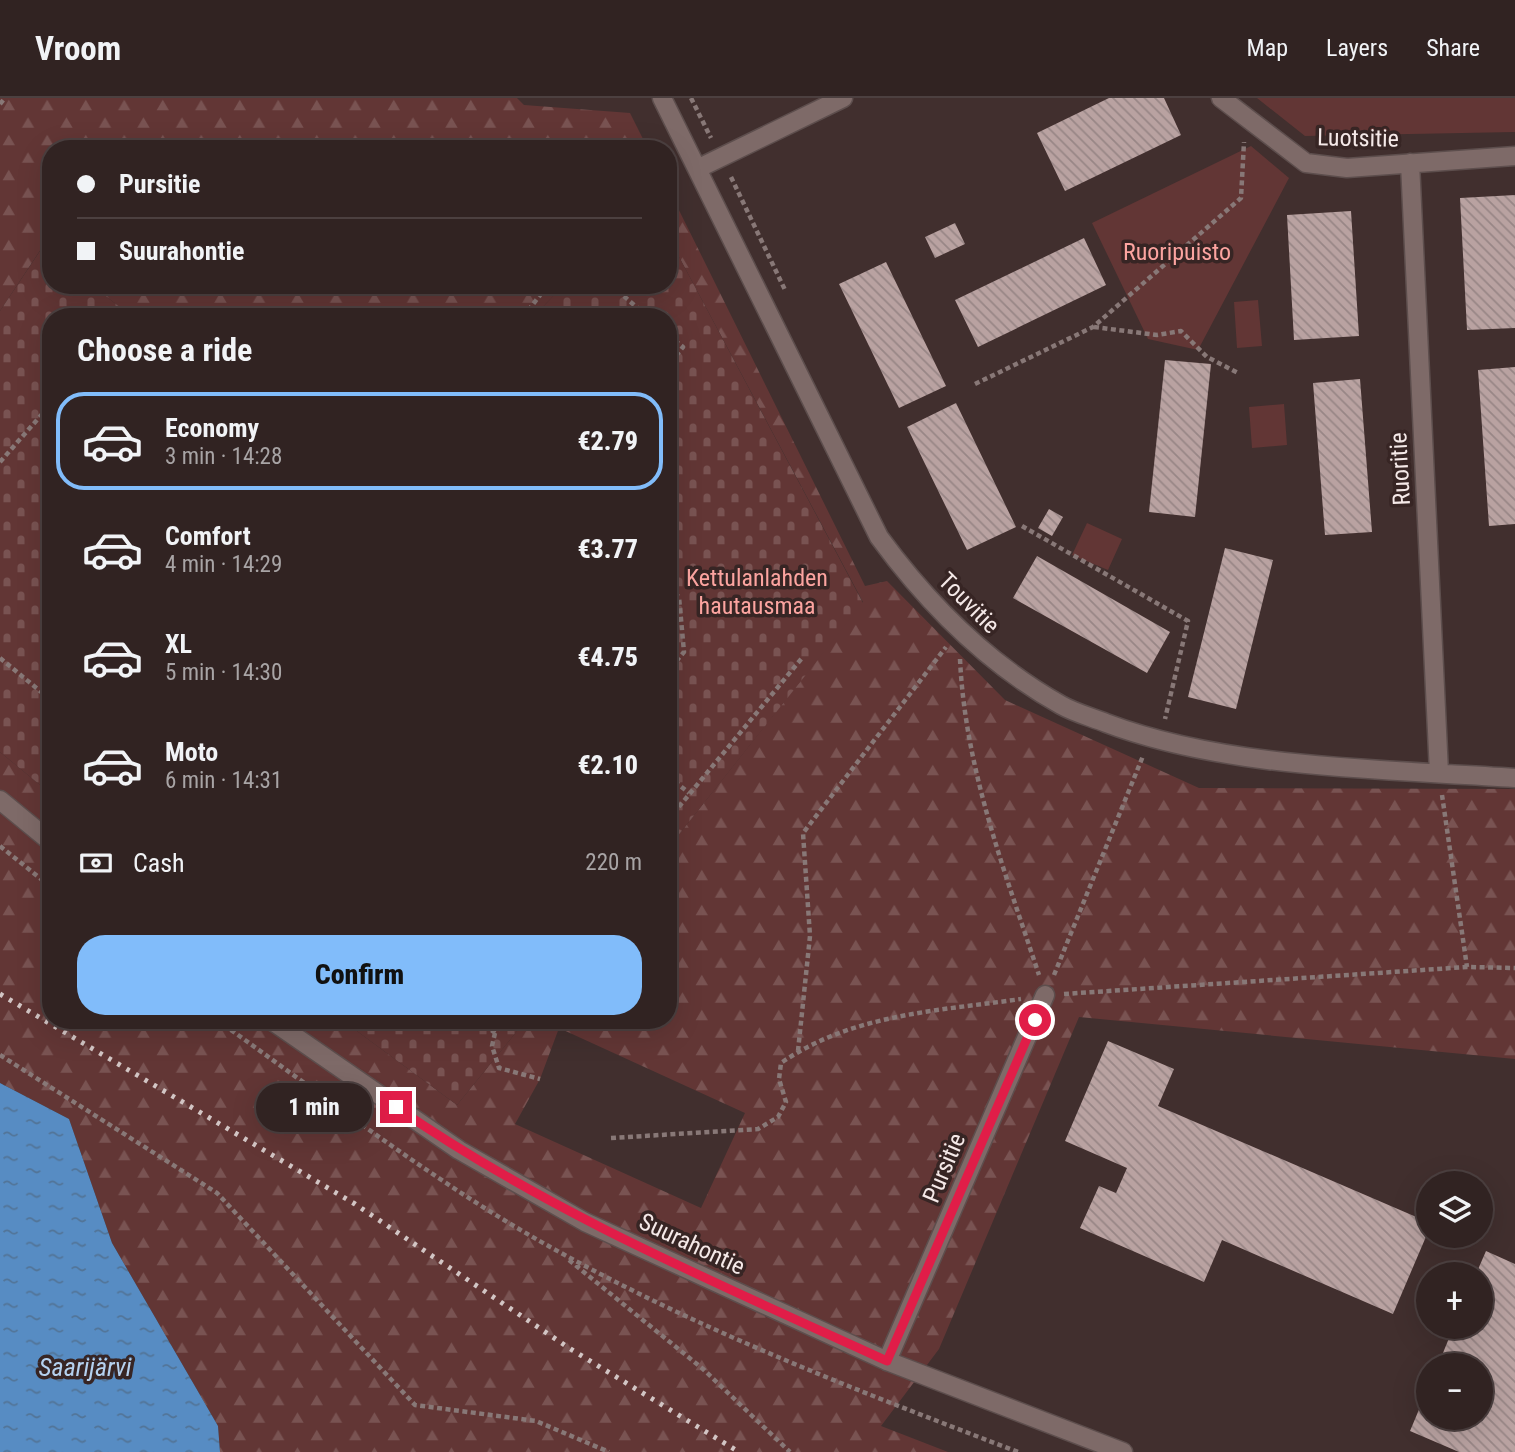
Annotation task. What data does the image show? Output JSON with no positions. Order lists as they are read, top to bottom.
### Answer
{
  "streets": {
    "street": [
      "Luotsitie",
      "Ruoritie",
      "Touvitie",
      "Pursitie",
      "Suurahontie"
    ]
  },
  "crossings": [
    ["Luotsitie", "Ruoritie"],
    ["Ruoritie", "Touvitie"],
    ["Pursitie", "Suurahontie"]
  ],
  "water": ["Saarijärvi"],
  "parks": ["Ruoripuisto", "Kettulanlahden hautausmaa"],
  "page": {
    "header": "Vroom",
    "nav": ["Map", "Layers", "Share"],
    "banner": ["Pursitie", "Suurahontie"],
    "heading": "Choose a ride",
    "list": [
      {
        "name": "Economy",
        "note": "3 min · 14:28",
        "value": "€2.79"
      },
      {
        "name": "Comfort",
        "note": "4 min · 14:29",
        "value": "€3.77"
      },
      {
        "name": "XL",
        "note": "5 min · 14:30",
        "value": "€4.75"
      },
      {
        "name": "Moto",
        "note": "6 min · 14:31",
        "value": "€2.10"
      }
    ],
    "pay": ["Cash", "220 m"],
    "buttons": "Confirm",
    "bubble": "1 min",
    "map_buttons": ["+", "−"]
  }
}
